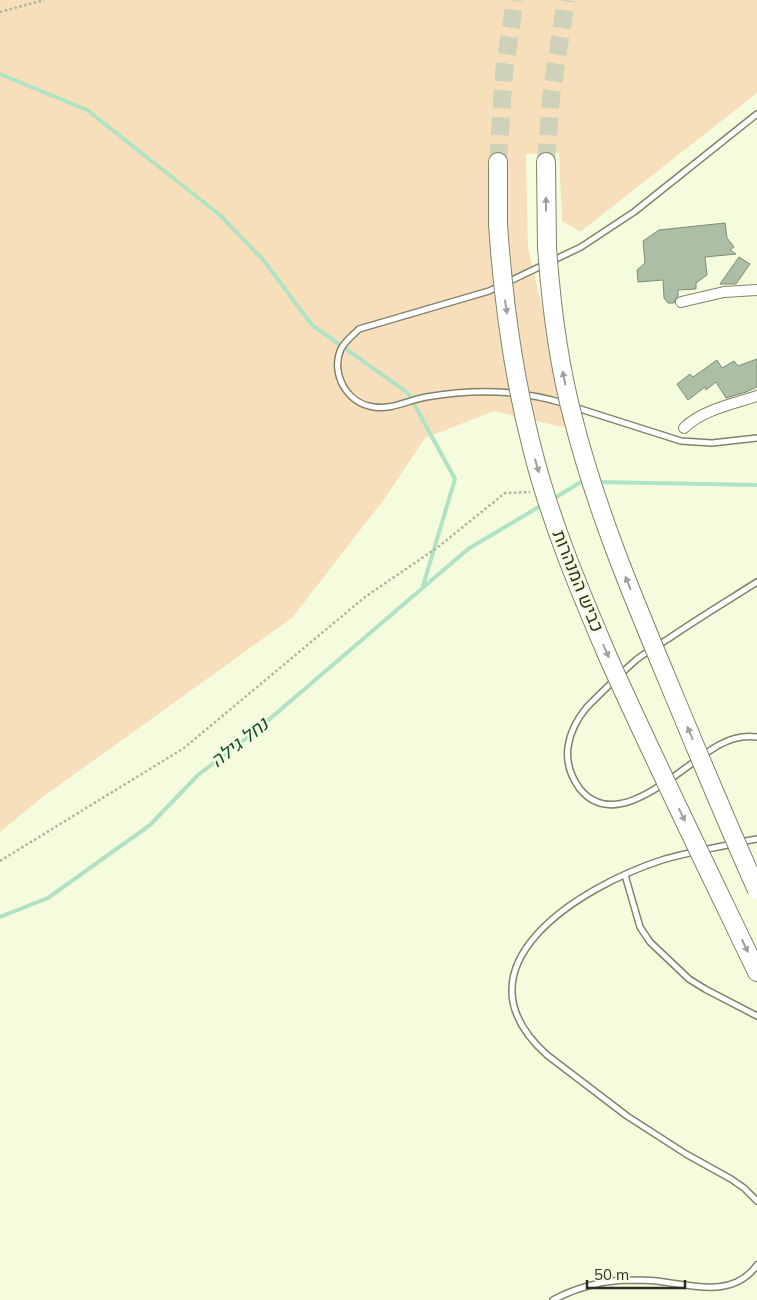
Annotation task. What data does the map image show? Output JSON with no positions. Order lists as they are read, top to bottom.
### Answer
{
  "streets": {
    "highway": ["כביש המנהרות"]
  },
  "water": ["נחל גילה"],
  "scale_bar": "50 m"
}
